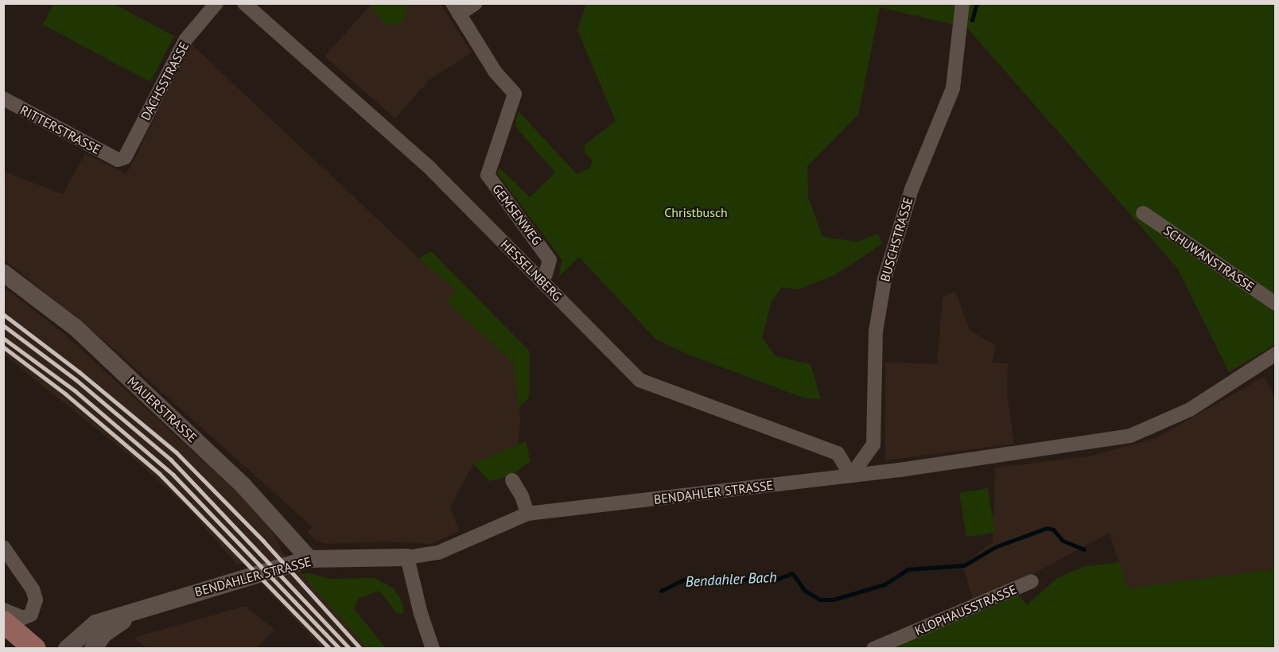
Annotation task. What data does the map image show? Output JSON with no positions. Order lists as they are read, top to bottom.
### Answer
{
  "streets": {
    "street": [
      "DACHSSTRASSE",
      "RITTERSTRASSE",
      "GEMSENWEG",
      "BUSCHSTRASSE",
      "SCHUWANSTRASSE",
      "HESSELNBERG",
      "MAUERSTRASSE",
      "BENDAHLER STRASSE",
      "KLOPHAUSSTRASSE"
    ]
  },
  "crossings": [
    ["DACHSSTRASSE", "RITTERSTRASSE"],
    ["GEMSENWEG", "HESSELNBERG"],
    ["BUSCHSTRASSE", "HESSELNBERG"],
    ["BUSCHSTRASSE", "BENDAHLER STRASSE"],
    ["HESSELNBERG", "BENDAHLER STRASSE"],
    ["MAUERSTRASSE", "BENDAHLER STRASSE"]
  ],
  "water": ["Bendahler Bach"],
  "parks": ["Christbusch"]
}
